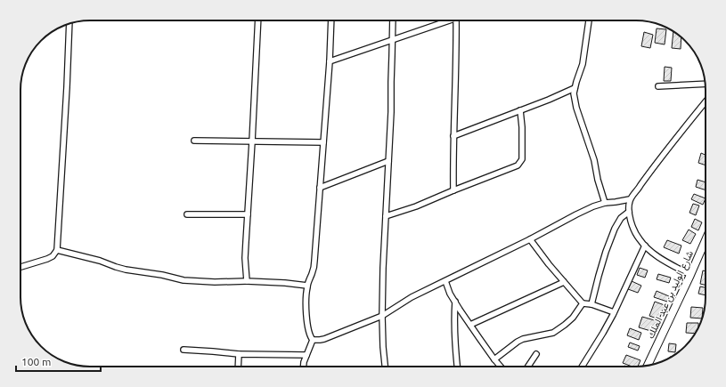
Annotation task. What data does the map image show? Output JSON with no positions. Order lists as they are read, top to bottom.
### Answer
{
  "streets": {
    "street": ["شارع الوليد بن عبد الملك"]
  },
  "scale_bar": "100 m"
}
